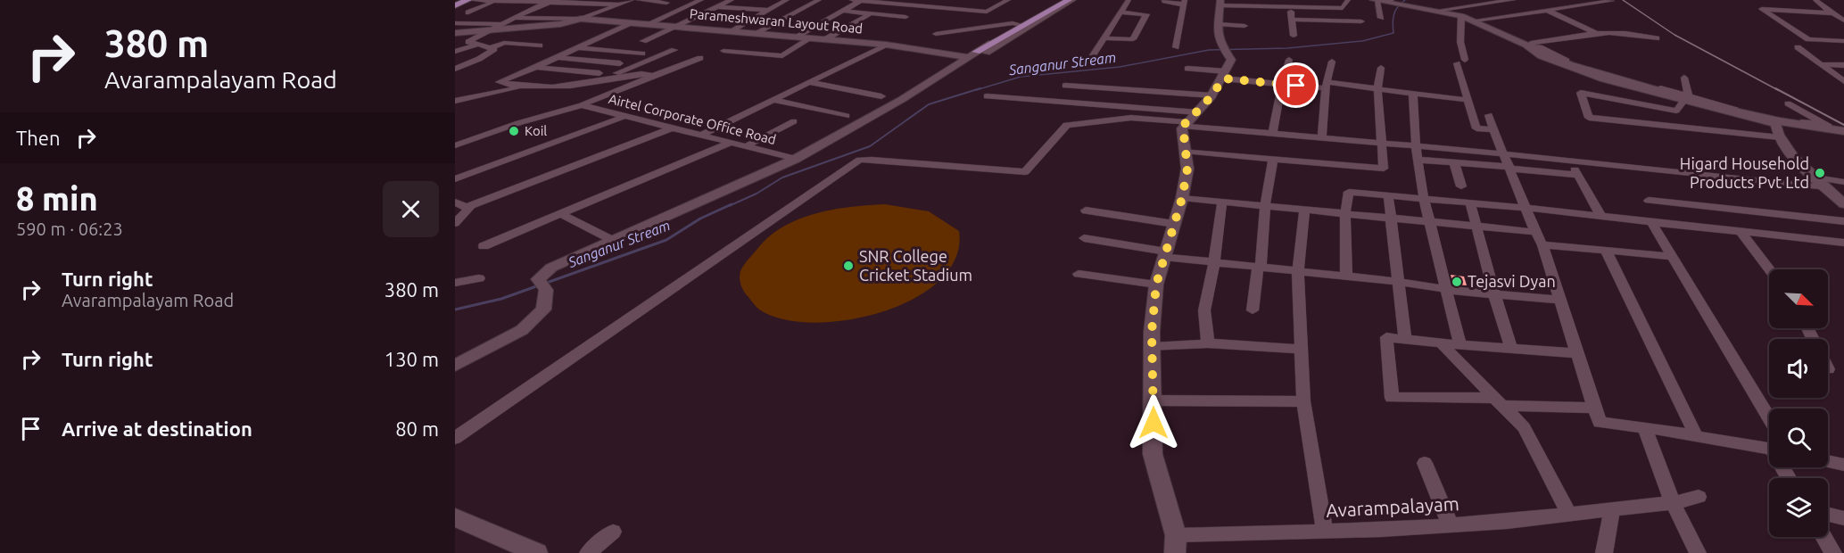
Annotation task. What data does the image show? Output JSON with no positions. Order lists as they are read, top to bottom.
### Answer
{
  "streets": {
    "street": ["Parameshwaran Layout Road", "Airtel Corporate Office Road", "Avarampalayam"]
  },
  "water": ["Sanganur Stream"],
  "places": [
    "Koil",
    "Higard Household Products Pvt Ltd",
    "SNR College Cricket Stadium",
    "Tejasvi Dyan"
  ],
  "north": "bottom right",
  "page": {
    "turn": ["380 m", "Avarampalayam Road"],
    "then": "Then",
    "heading": ["8 min", "590 m · 06:23"],
    "list": [
      {
        "name": "Turn right",
        "note": "Avarampalayam Road",
        "value": "380 m"
      },
      {
        "name": "Turn right",
        "value": "130 m"
      },
      {
        "name": "Arrive at destination",
        "value": "80 m"
      }
    ]
  }
}
